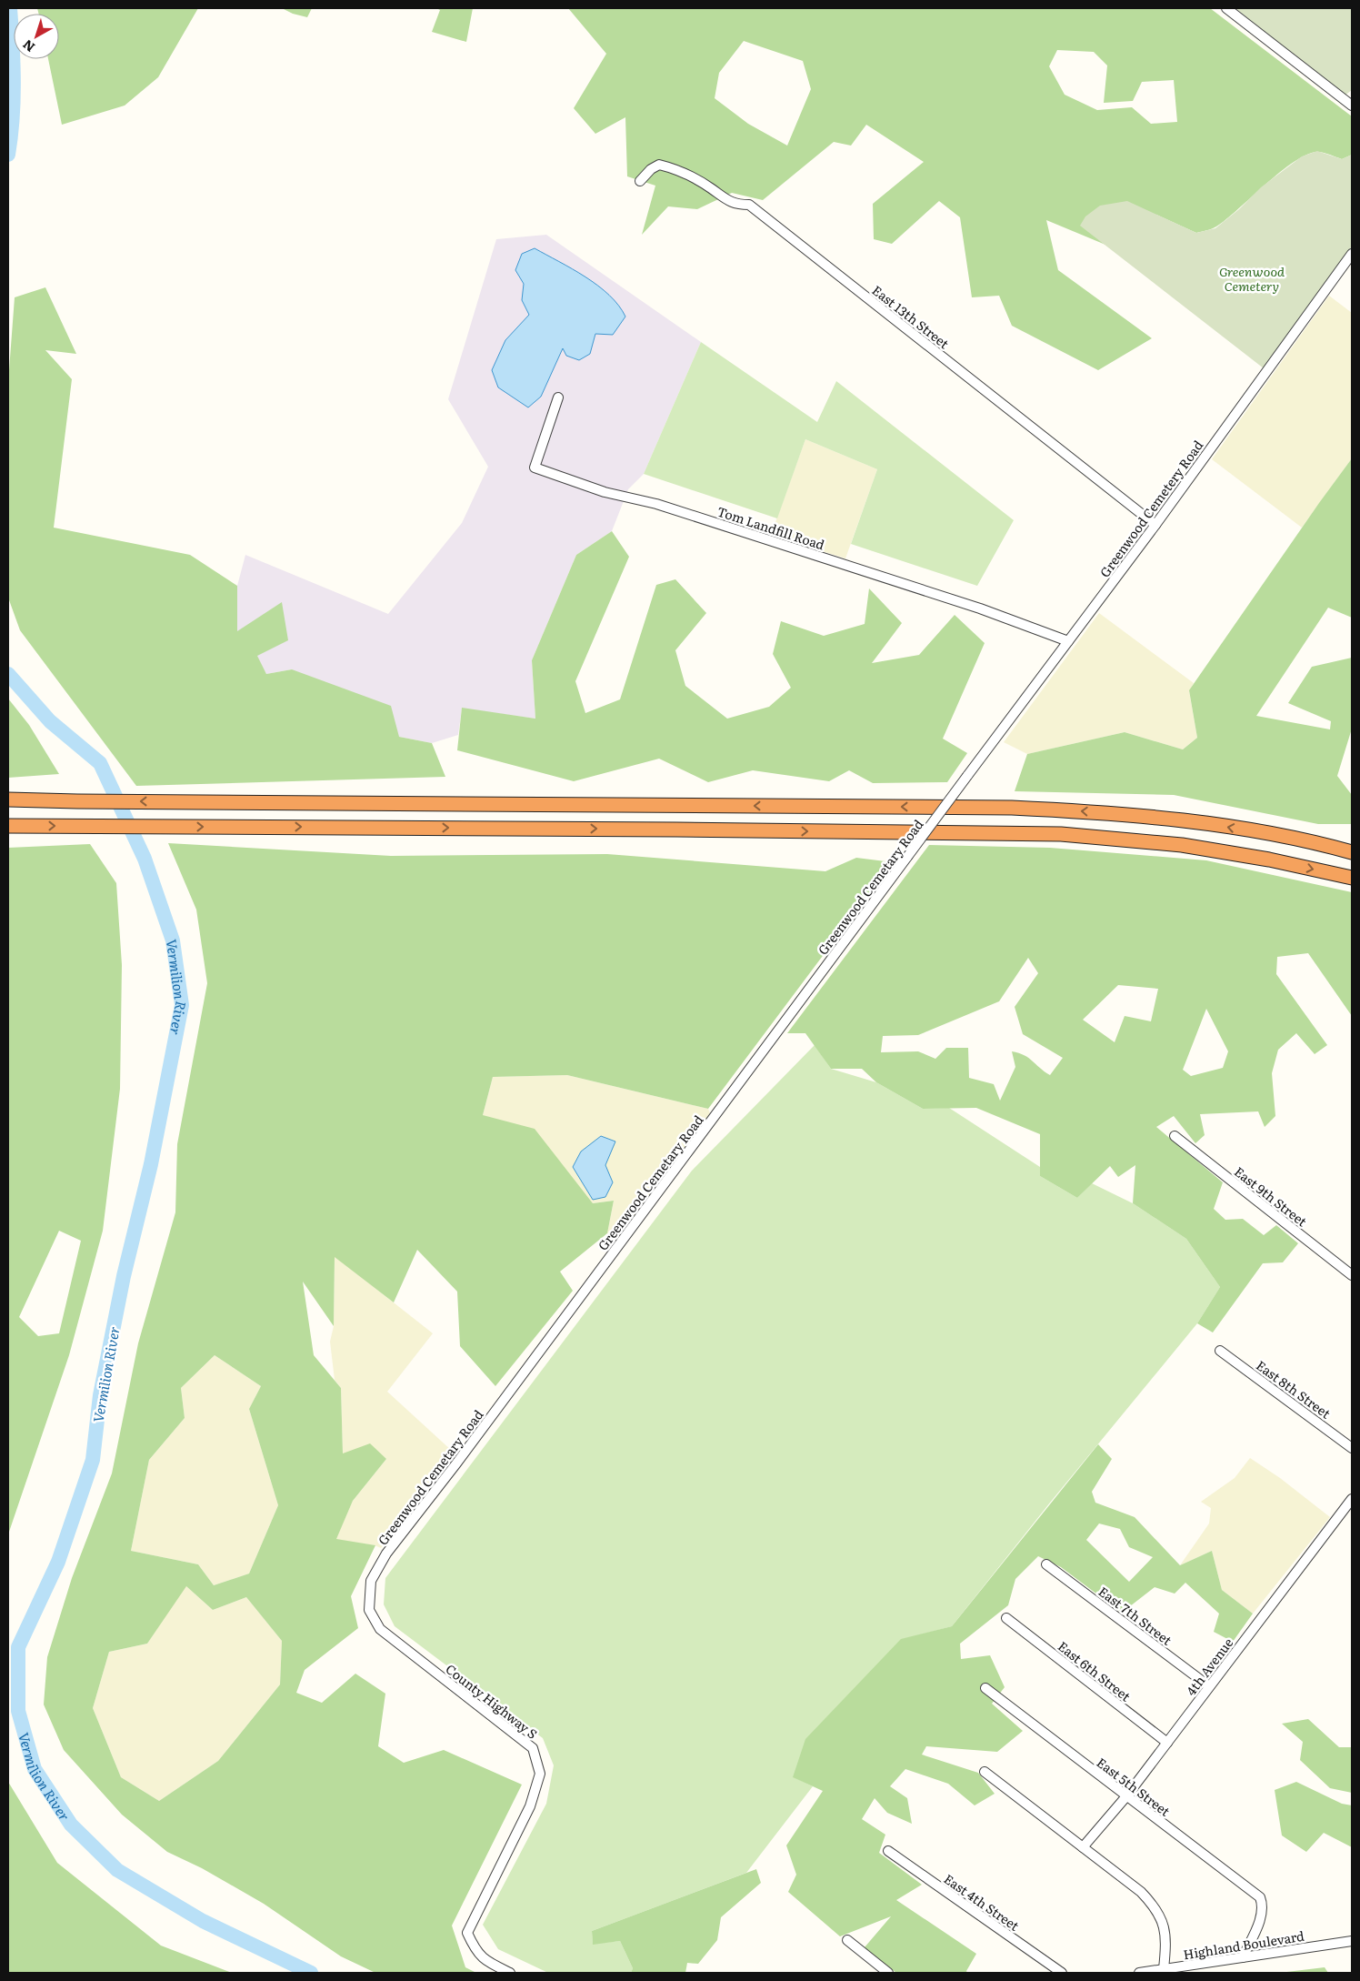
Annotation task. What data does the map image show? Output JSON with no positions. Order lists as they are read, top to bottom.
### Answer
{
  "streets": {
    "street": [
      "East 13th Street",
      "Greenwood Cemetery Road",
      "Tom Landfill Road",
      "Greenwood Cemetary Road",
      "East 9th Street",
      "East 8th Street",
      "East 7th Street",
      "4th Avenue",
      "East 6th Street",
      "County Highway S",
      "East 5th Street",
      "East 4th Street",
      "Highland Boulevard"
    ]
  },
  "crossings": [
    ["East 13th Street", "Greenwood Cemetery Road"],
    ["Greenwood Cemetery Road", "Tom Landfill Road"],
    ["Greenwood Cemetery Road", "Greenwood Cemetary Road"],
    ["Greenwood Cemetary Road", "County Highway S"],
    ["East 7th Street", "4th Avenue"],
    ["4th Avenue", "East 6th Street"],
    ["4th Avenue", "East 5th Street"],
    ["East 5th Street", "Highland Boulevard"]
  ],
  "water": ["Vermilion River"],
  "parks": ["Greenwood Cemetery"],
  "north": "bottom left"
}
